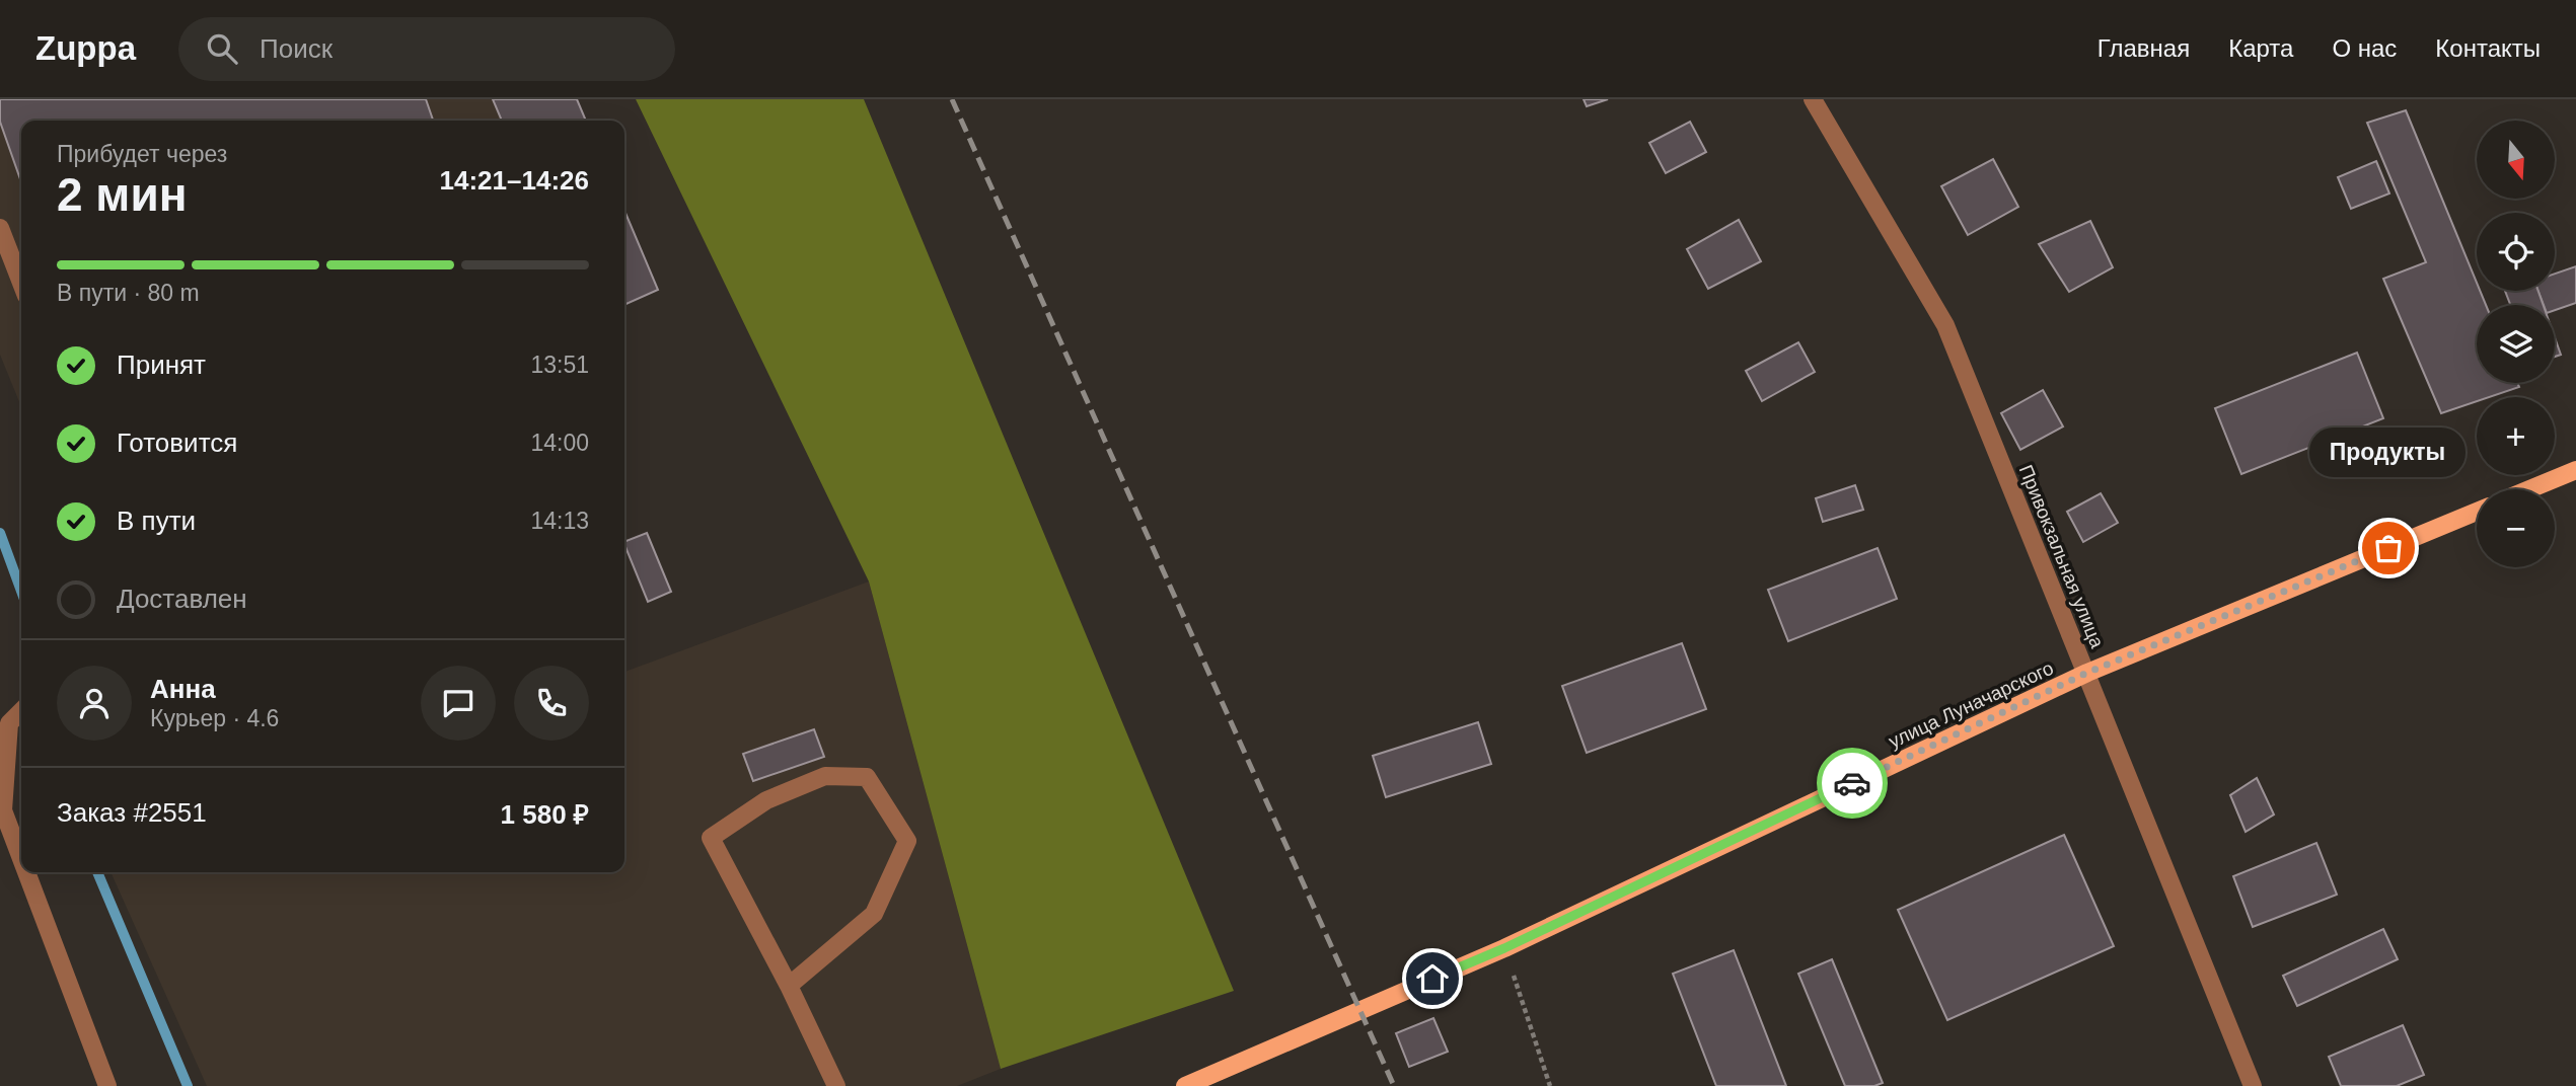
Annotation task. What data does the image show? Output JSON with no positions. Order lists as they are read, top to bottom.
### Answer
{
  "streets": {
    "main road": ["улица Луначарского"],
    "street": ["Привокзальная улица"]
  },
  "crossings": [
    ["Привокзальная улица", "улица Луначарского"]
  ],
  "places": ["Продукты"],
  "north": "bottom",
  "page": {
    "header": "Zuppa",
    "search": "Поиск",
    "nav": [
      "Главная",
      "Карта",
      "О нас",
      "Контакты"
    ],
    "map_buttons": ["+", "−"],
    "heading": ["2 мин", "Прибудет через", "14:21–14:26"],
    "panel": [
      "Анна",
      "Курьер · 4.6",
      "Заказ #2551",
      "1 580 ₽"
    ],
    "bar": "В пути · 80 m",
    "list": [
      ["Принят", "13:51"],
      ["Готовится", "14:00"],
      ["В пути", "14:13"],
      "Доставлен"
    ],
    "bubble": "Продукты"
  }
}
